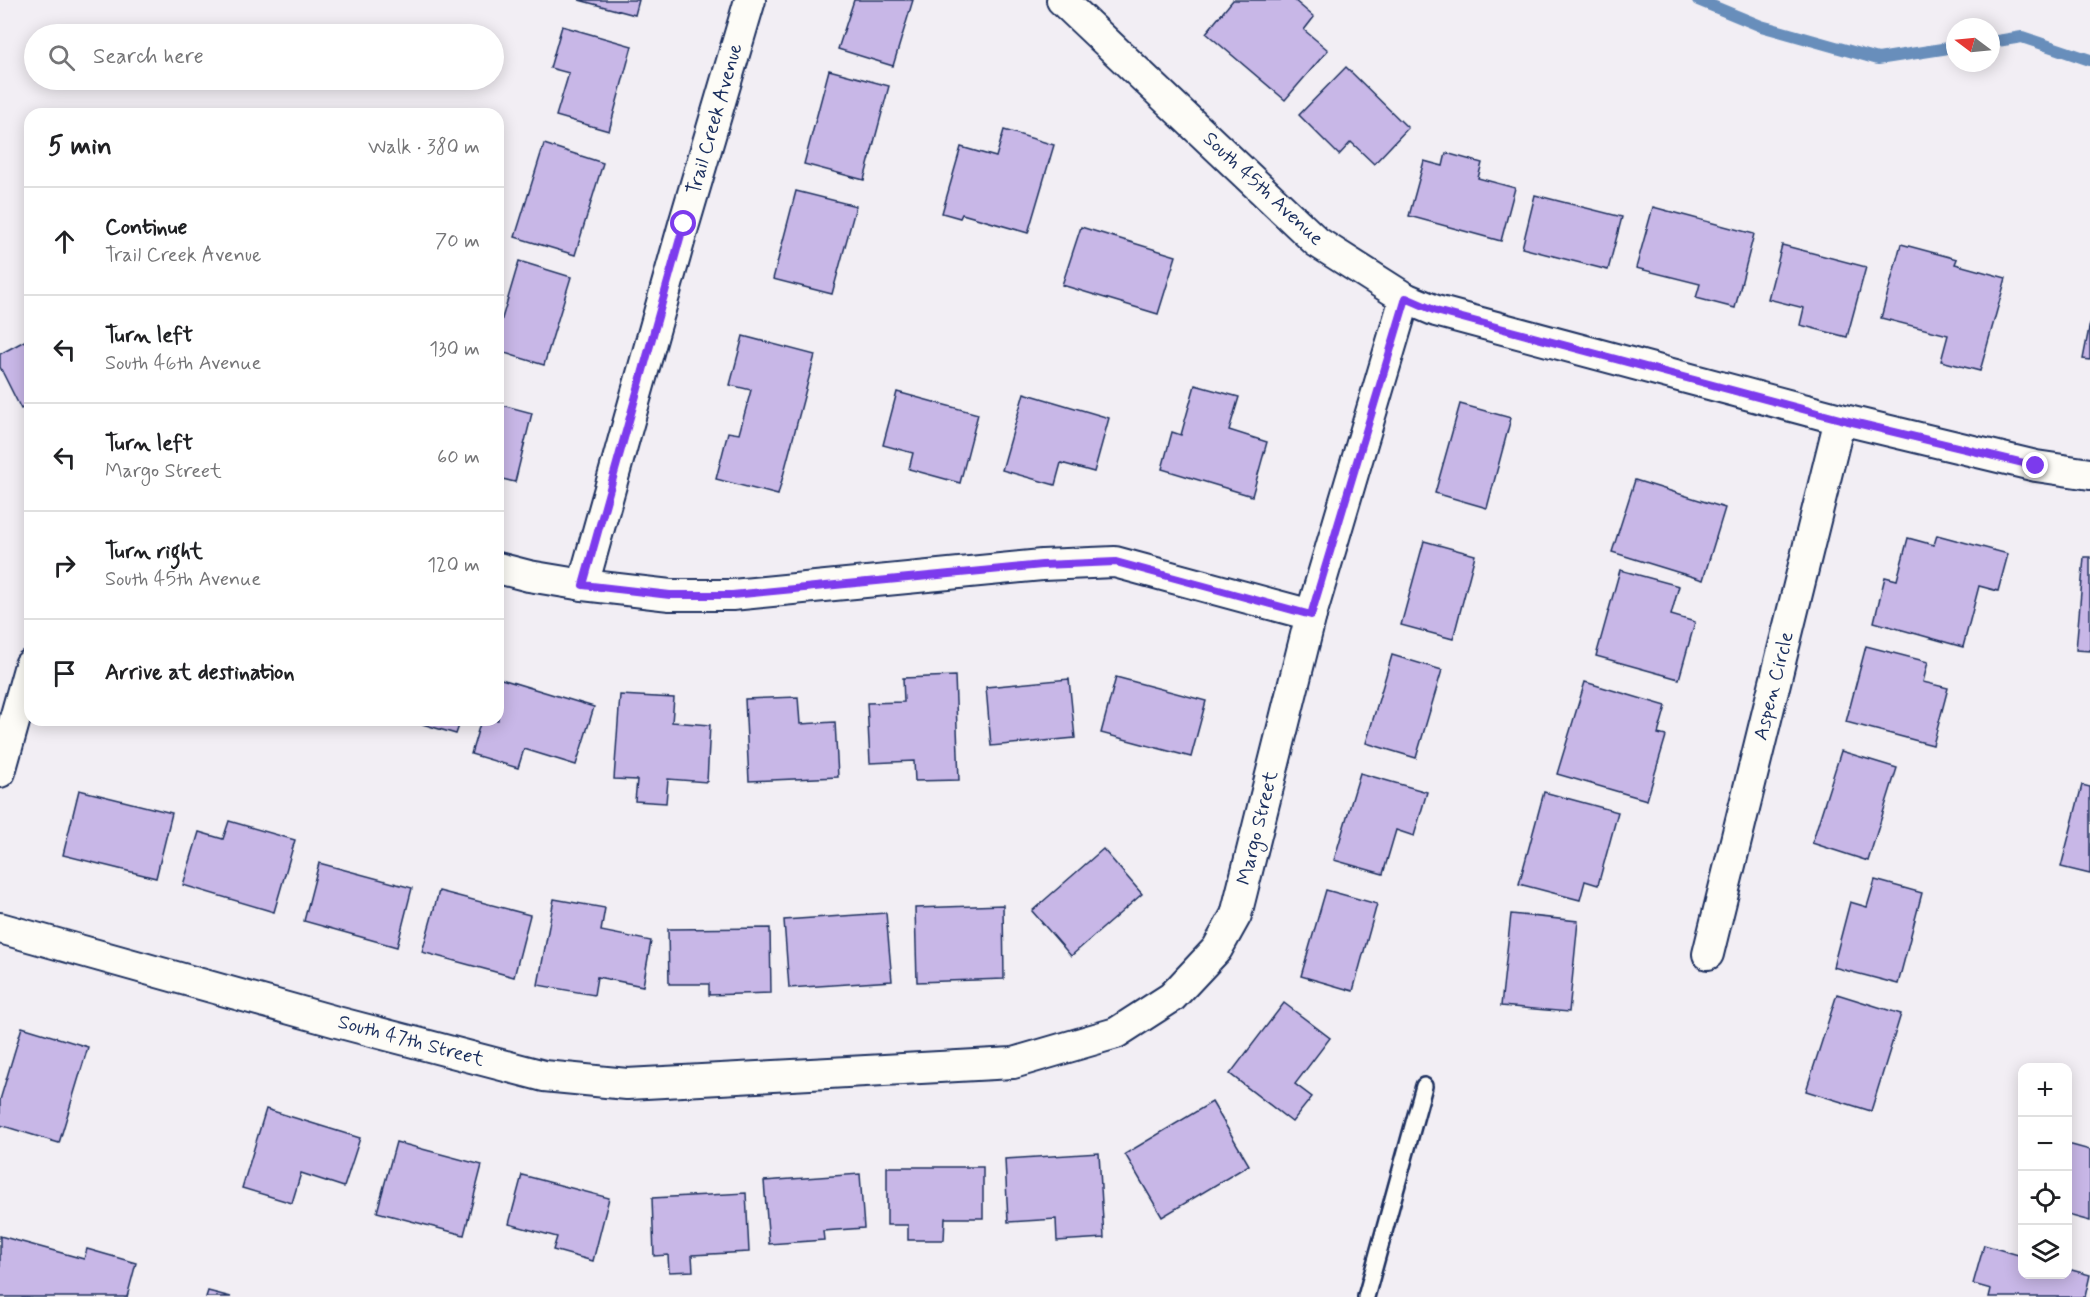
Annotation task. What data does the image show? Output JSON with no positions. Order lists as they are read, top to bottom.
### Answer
{
  "streets": {
    "street": [
      "Trail Creek Avenue",
      "South 45th Avenue",
      "Aspen Circle",
      "Margo Street",
      "South 47th Street"
    ]
  },
  "crossings": [
    ["South 45th Avenue", "Aspen Circle"],
    ["South 45th Avenue", "Margo Street"],
    ["Margo Street", "South 47th Street"]
  ],
  "north": "left",
  "page": {
    "search": "Search here",
    "heading": ["5 min", "Walk · 380 m"],
    "list": [
      ["Continue", "Trail Creek Avenue", "70 m"],
      ["Turn left", "South 46th Avenue", "130 m"],
      ["Turn left", "Margo Street", "60 m"],
      ["Turn right", "South 45th Avenue", "120 m"],
      "Arrive at destination"
    ],
    "map_buttons": ["+", "−"]
  }
}
